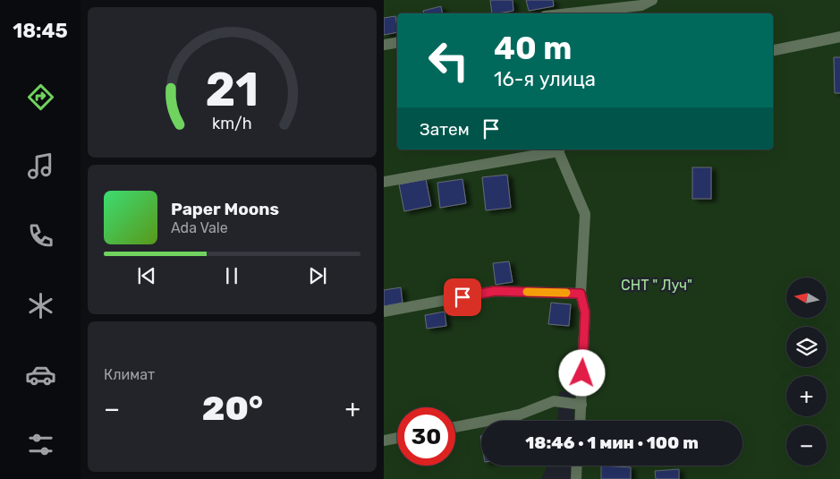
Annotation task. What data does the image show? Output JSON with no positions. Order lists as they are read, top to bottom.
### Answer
{
  "parks": ["СНТ \" Луч\""],
  "north": "left",
  "page": {
    "tabs": "18:45",
    "turn": ["40 m", "16-я улица"],
    "then": "Затем",
    "song": ["Paper Moons", "Ada Vale"],
    "map_buttons": ["+", "−"],
    "tile": "Климат",
    "heat": ["−", "20°", "+"],
    "limit": "30",
    "trip": "18:46 · 1 мин · 100 m",
    "gauge": ["21", "km/h"]
  }
}
